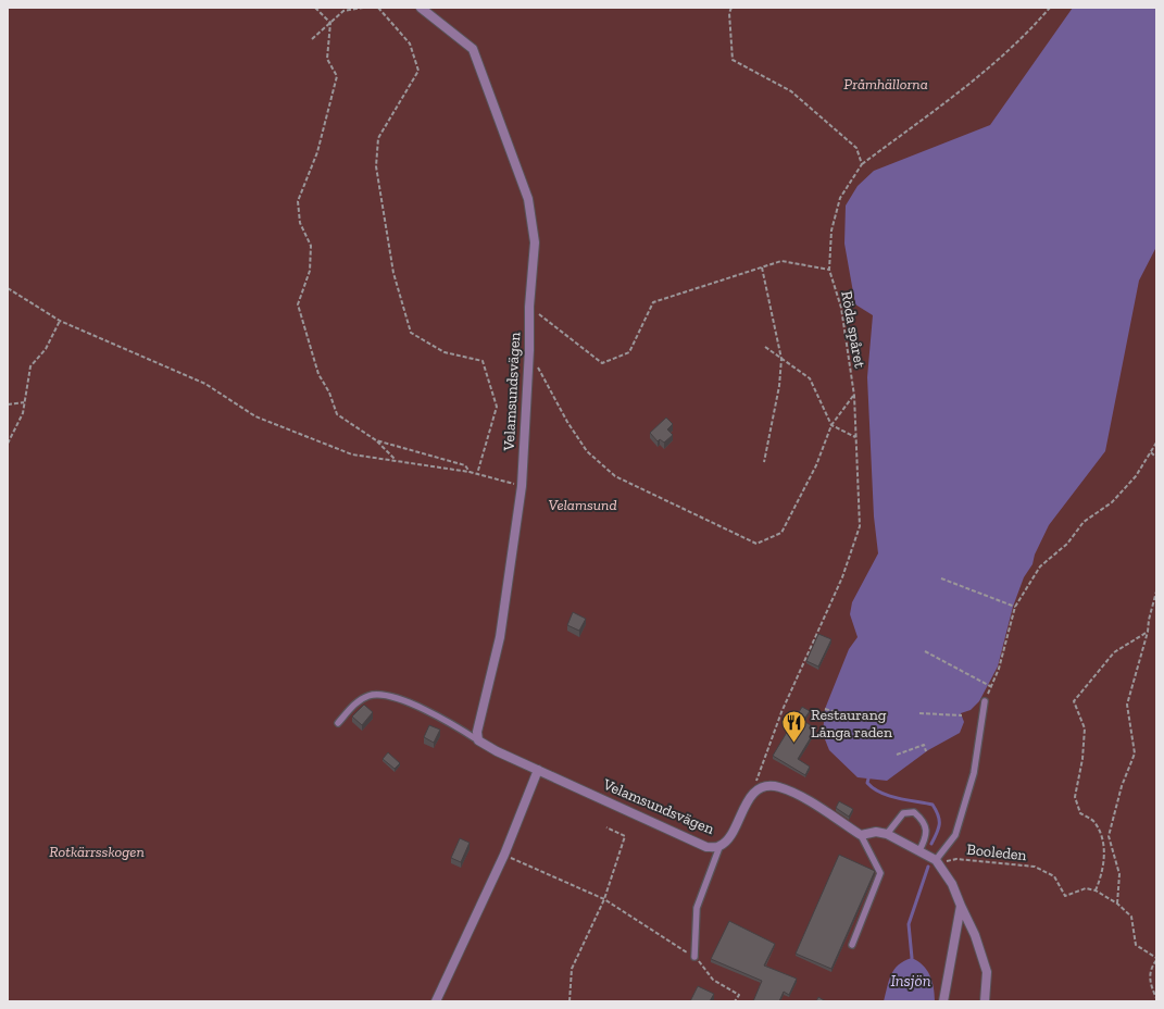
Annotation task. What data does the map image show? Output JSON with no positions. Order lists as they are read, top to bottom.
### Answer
{
  "streets": {
    "street": ["Velamsundsvägen"],
    "path": ["Röda spåret", "Booleden"]
  },
  "water": ["Insjön"],
  "parks": ["Pråmhällorna", "Velamsund", "Rotkärrsskogen"],
  "places": {
    "restaurant": ["Restaurang Långa raden"]
  }
}
